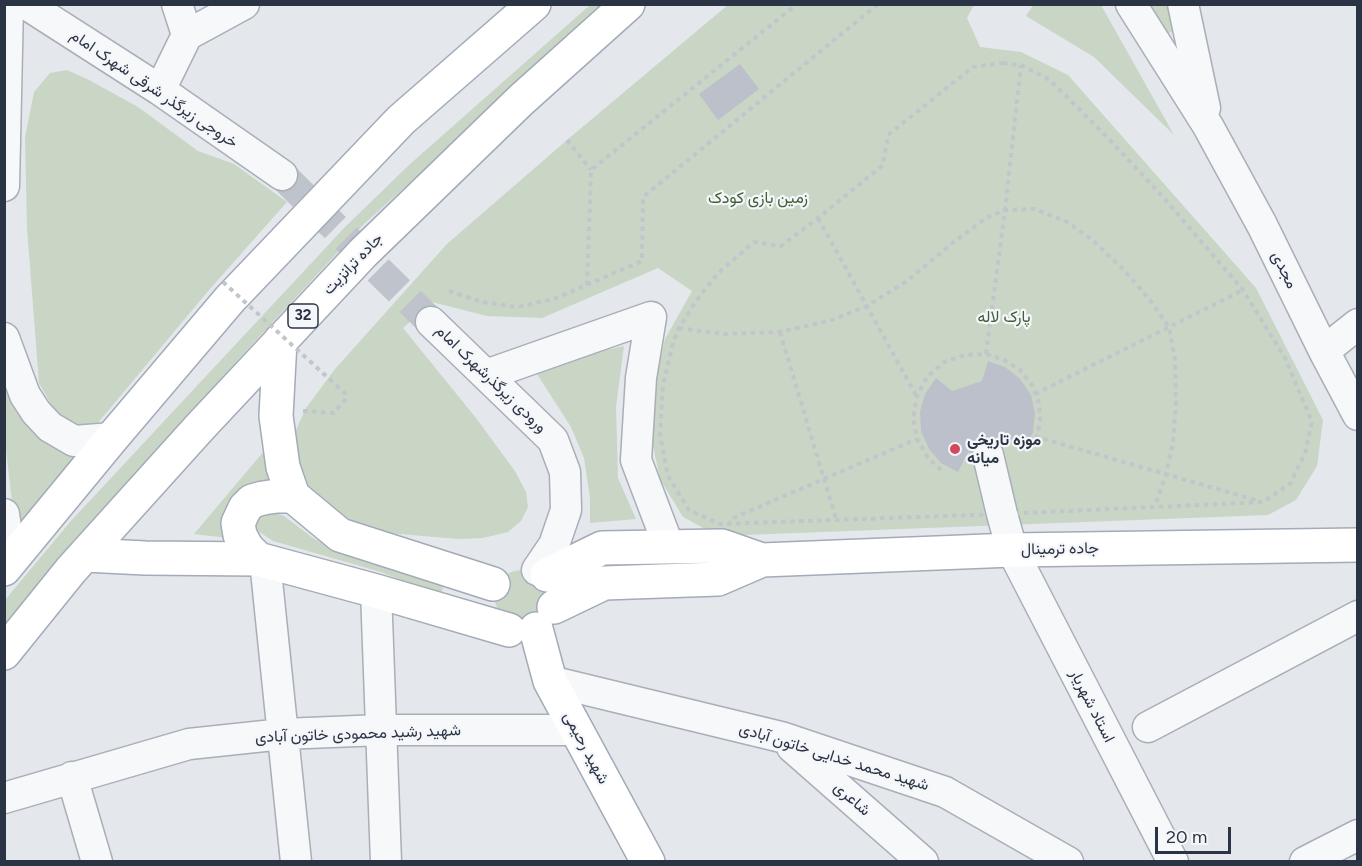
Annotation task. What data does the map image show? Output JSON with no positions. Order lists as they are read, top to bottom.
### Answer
{
  "streets": {
    "main road": [
      "جاده ترانزیت",
      "32",
      "جاده ترمینال",
      "شهید رحیمی"
    ],
    "street": [
      "خروجی زیرگذر شرقی شهرک امام",
      "مجدی",
      "ورودی زیرگذرشهرک امام",
      "استاد شهریار",
      "شهید رشید محمودی خاتون آبادی",
      "شهید محمد خدایی خاتون آبادی",
      "شاعری"
    ]
  },
  "crossings": [
    ["ورودی زیرگذرشهرک امام", "شهید رحیمی"],
    ["جاده ترمینال", "استاد شهریار"],
    ["شهید رشید محمودی خاتون آبادی", "شهید رحیمی"],
    ["شهید رحیمی", "شهید محمد خدایی خاتون آبادی"],
    ["شهید محمد خدایی خاتون آبادی", "شاعری"]
  ],
  "parks": ["زمین بازی کودک", "پارک لاله"],
  "places": ["موزه تاریخی میانه"],
  "scale_bar": "20 m"
}
